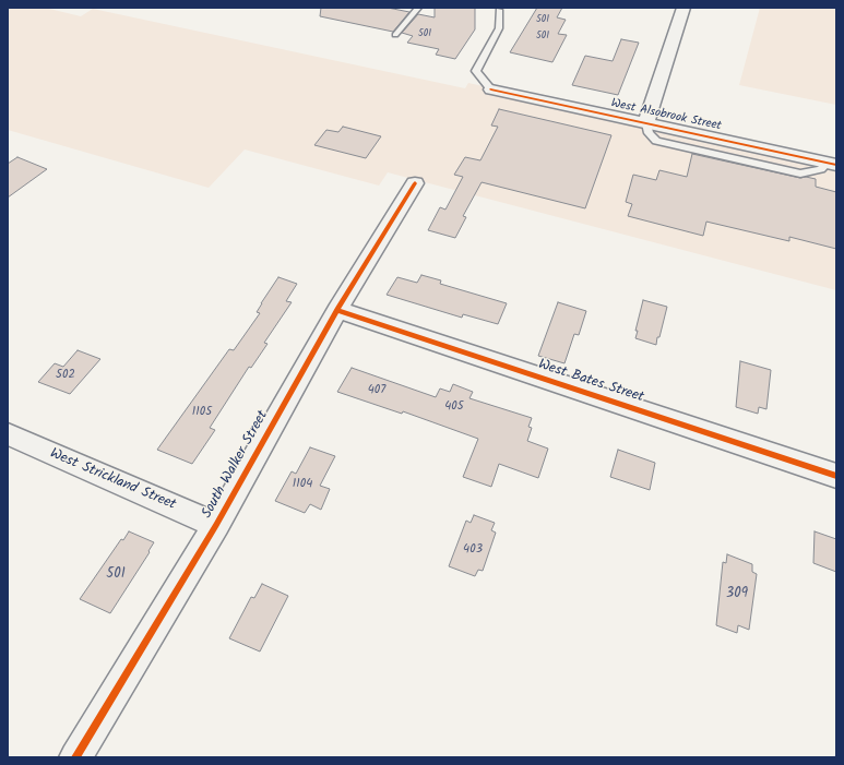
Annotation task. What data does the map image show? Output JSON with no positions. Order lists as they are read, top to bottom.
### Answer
{
  "streets": {
    "street": [
      "West Alsobrook Street",
      "West Bates Street",
      "South Walker Street",
      "West Strickland Street"
    ]
  },
  "crossings": [
    ["West Bates Street", "South Walker Street"],
    ["South Walker Street", "West Strickland Street"]
  ],
  "house_numbers": [
    "501",
    "501",
    "501",
    "502",
    "407",
    "405",
    "1105",
    "1104",
    "403",
    "501",
    "309"
  ]
}
